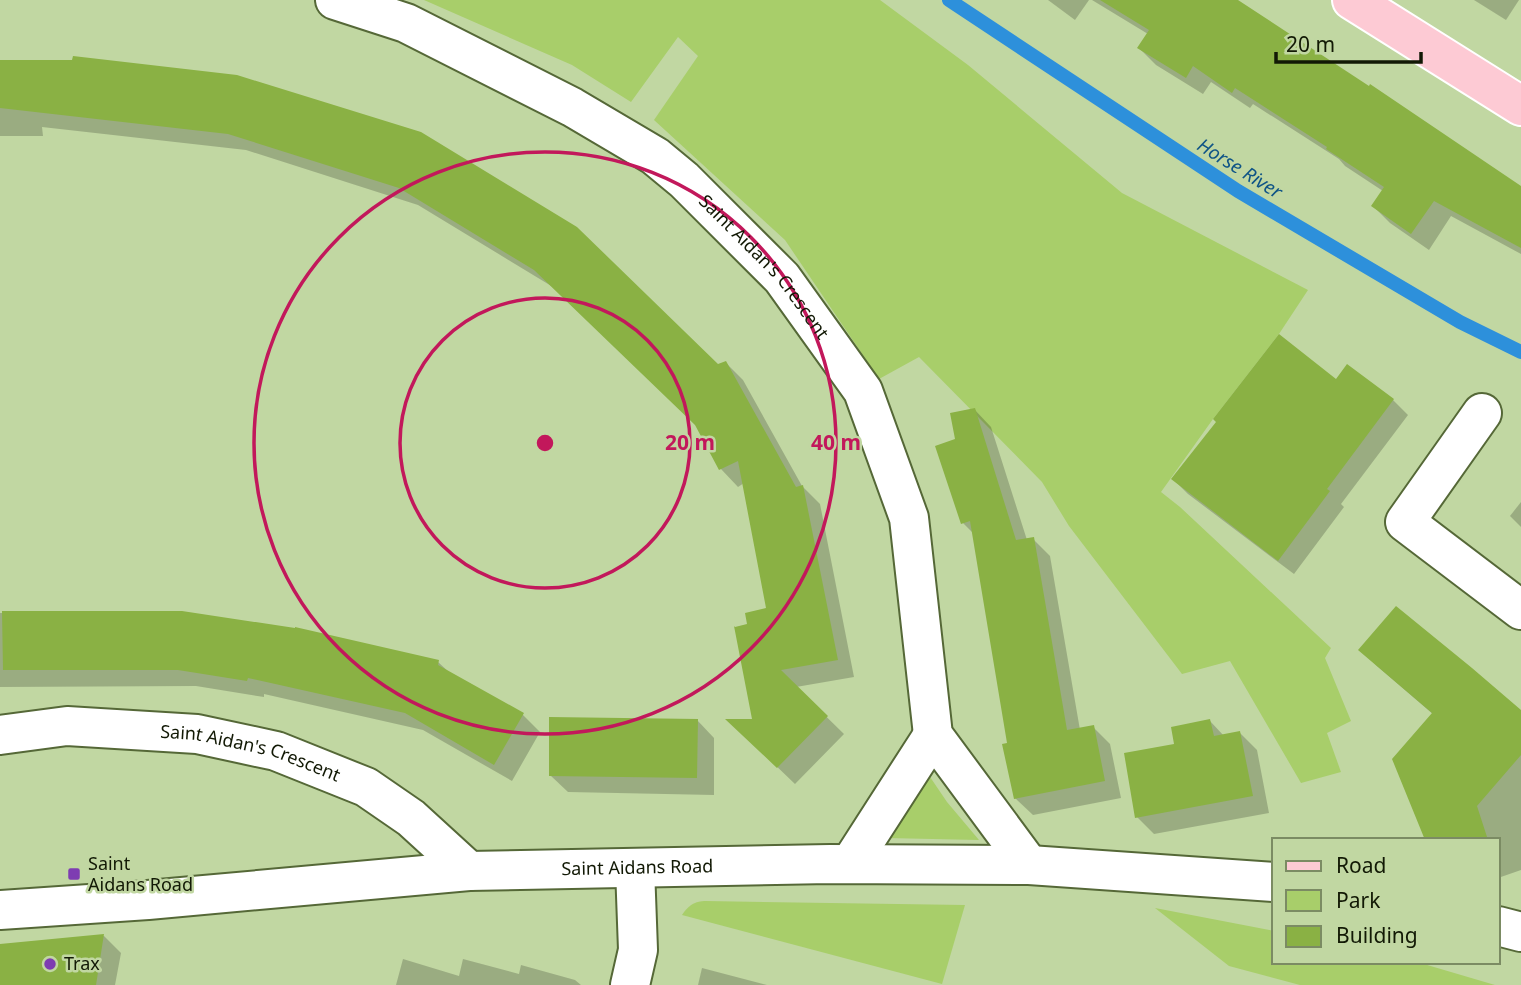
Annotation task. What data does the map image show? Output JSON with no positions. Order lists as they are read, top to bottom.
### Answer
{
  "streets": {
    "street": ["Saint Aidan's Crescent", "Saint Aidans Road"]
  },
  "crossings": [
    ["Saint Aidan's Crescent", "Saint Aidans Road"]
  ],
  "water": ["Horse River"],
  "places": {
    "transit": ["Saint Aidans Road"],
    "other": ["Trax"]
  },
  "legend": ["Road", "Park", "Building"],
  "scale_bar": "20 m",
  "rings": ["20 m", "40 m"]
}
